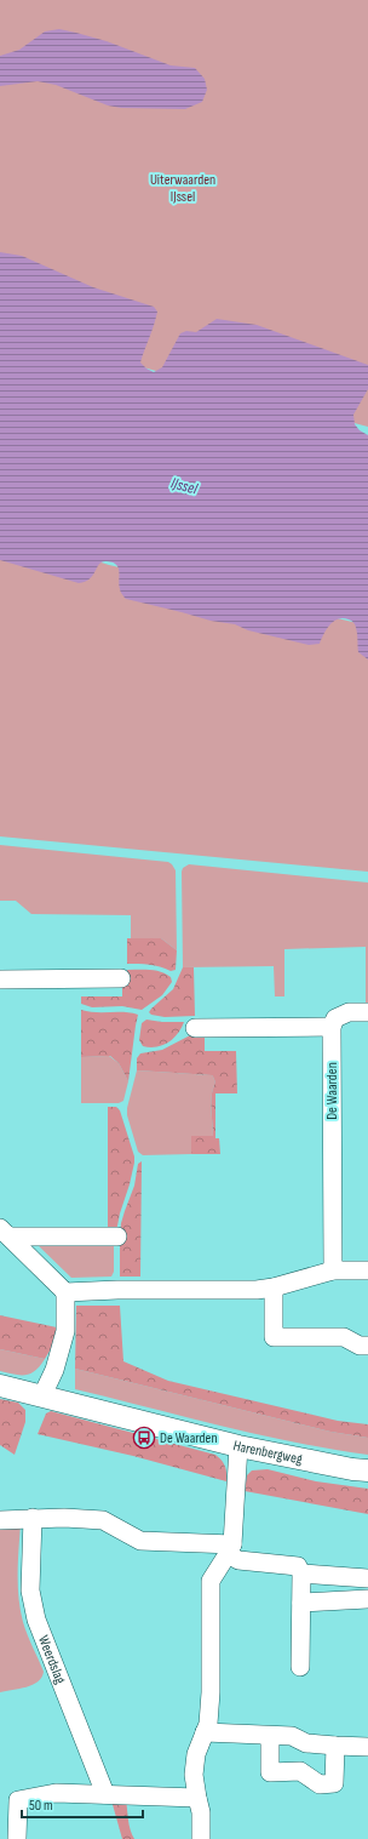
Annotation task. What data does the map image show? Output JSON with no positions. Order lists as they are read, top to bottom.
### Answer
{
  "streets": {
    "street": ["De Waarden", "Harenbergweg", "Weerdslag"]
  },
  "water": ["IJssel"],
  "parks": ["Uiterwaarden IJssel"],
  "places": {
    "bus stop": ["De Waarden"]
  },
  "scale_bar": "50 m"
}
